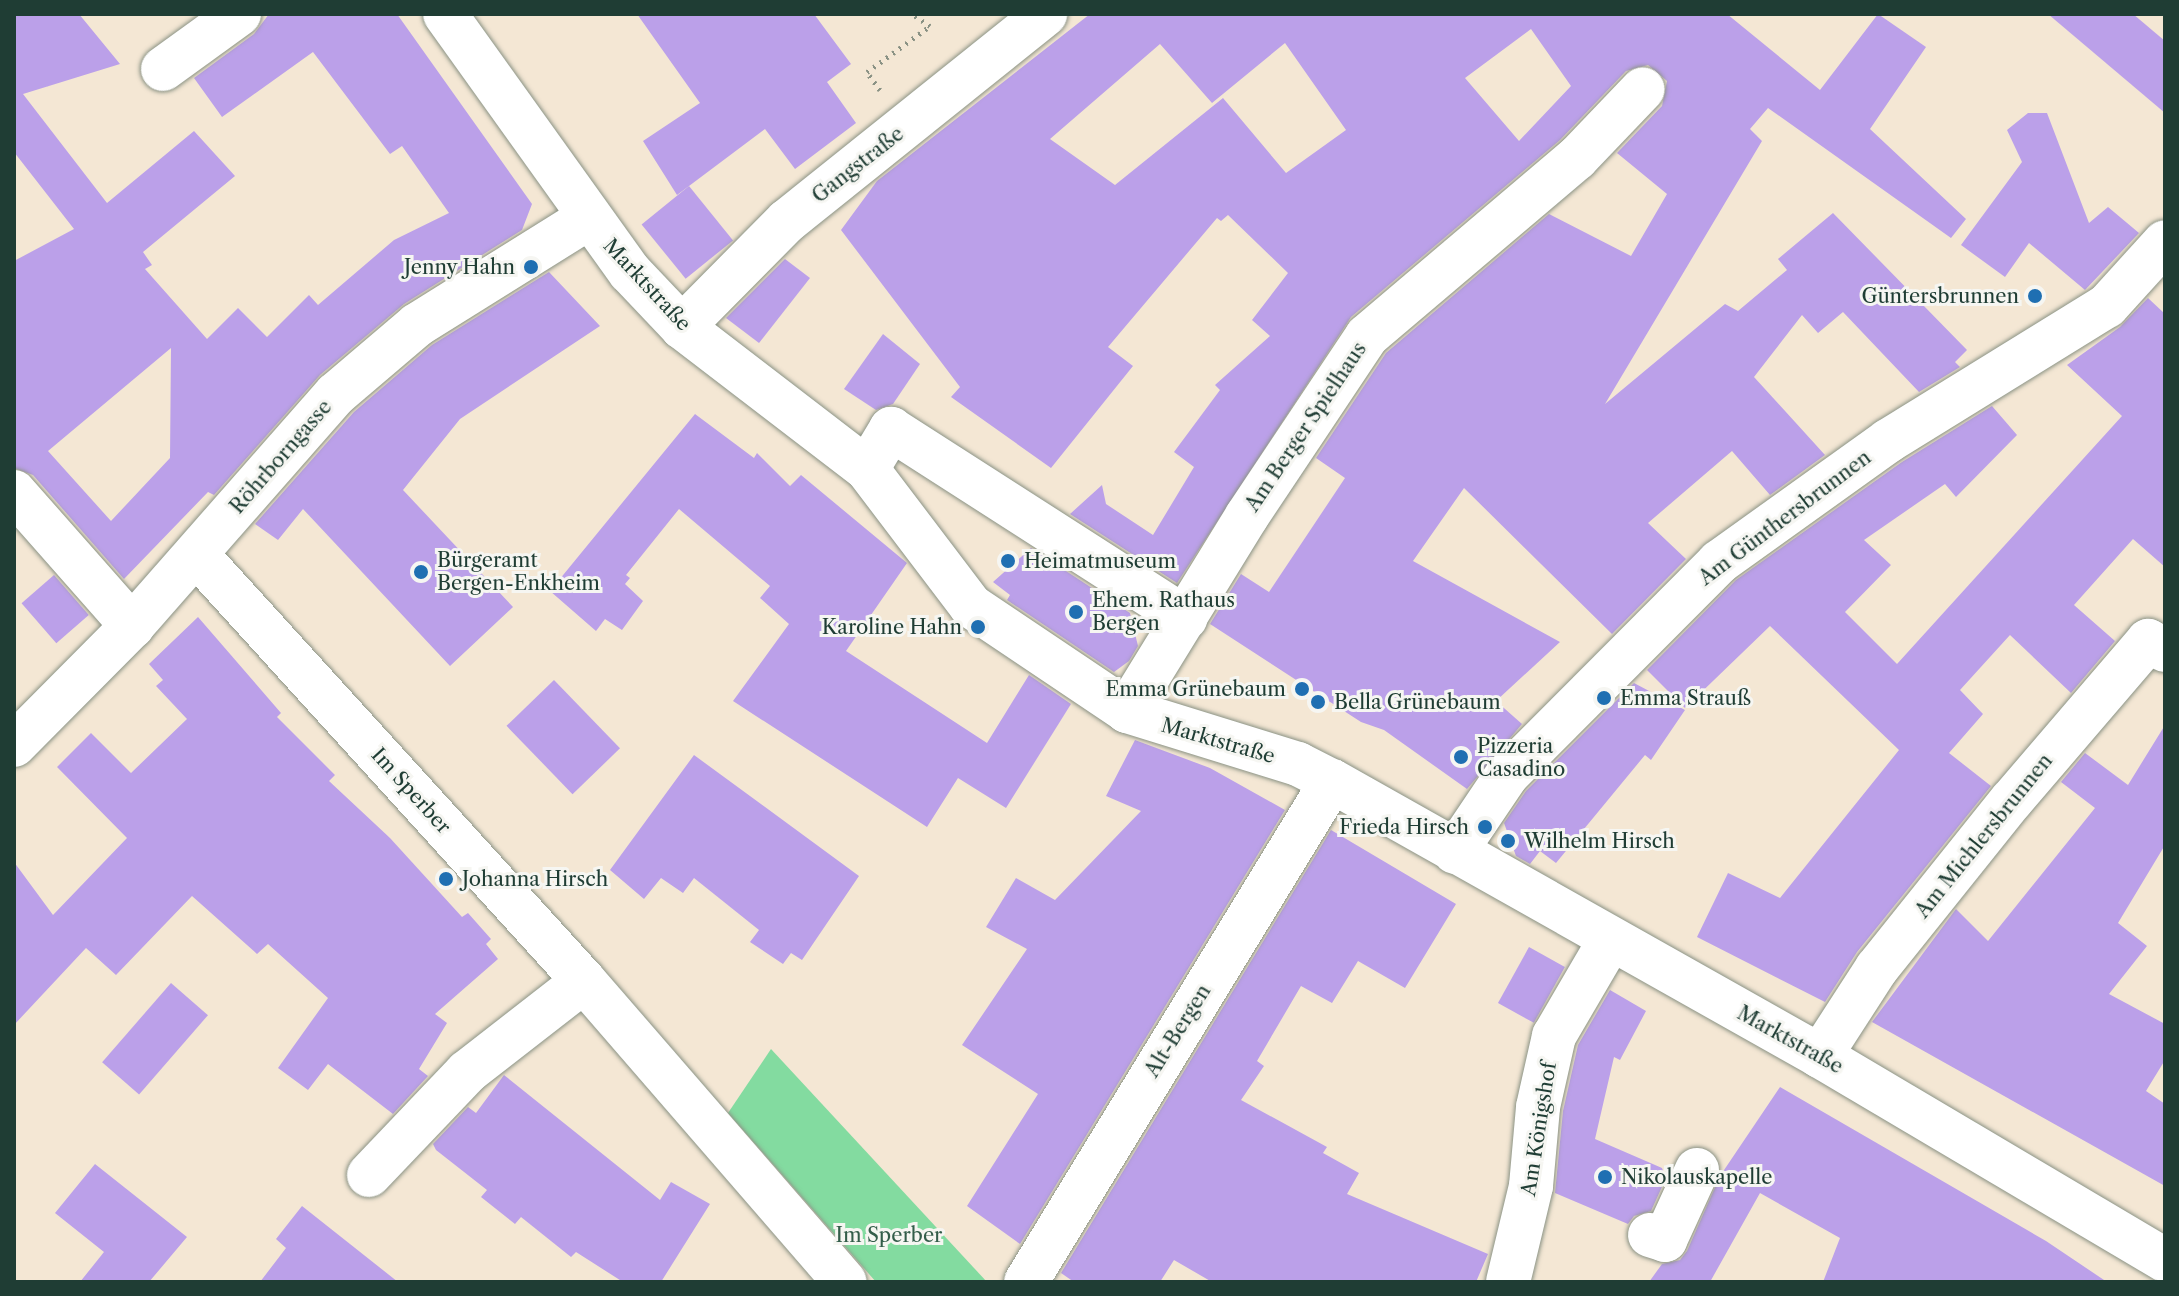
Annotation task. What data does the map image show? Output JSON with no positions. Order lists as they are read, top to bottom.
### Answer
{
  "streets": {
    "street": [
      "Gangstraße",
      "Marktstraße",
      "Am Berger Spielhaus",
      "Röhrborngasse",
      "Am Günthersbrunnen",
      "Im Sperber",
      "Am Michlersbrunnen",
      "Alt-Bergen",
      "Am Königshof"
    ]
  },
  "crossings": [
    ["Gangstraße", "Marktstraße"],
    ["Marktstraße", "Am Berger Spielhaus"],
    ["Marktstraße", "Röhrborngasse"],
    ["Marktstraße", "Am Günthersbrunnen"],
    ["Marktstraße", "Am Michlersbrunnen"],
    ["Marktstraße", "Alt-Bergen"],
    ["Marktstraße", "Am Königshof"],
    ["Röhrborngasse", "Im Sperber"]
  ],
  "parks": ["Im Sperber"],
  "places": [
    "Jenny Hahn",
    "Güntersbrunnen",
    "Heimatmuseum",
    "Bürgeramt Bergen-Enkheim",
    "Ehem. Rathaus Bergen",
    "Karoline Hahn",
    "Emma Grünebaum",
    "Emma Strauß",
    "Bella Grünebaum",
    "Pizzeria Casadino",
    "Frieda Hirsch",
    "Wilhelm Hirsch",
    "Johanna Hirsch",
    "Nikolauskapelle"
  ]
}
